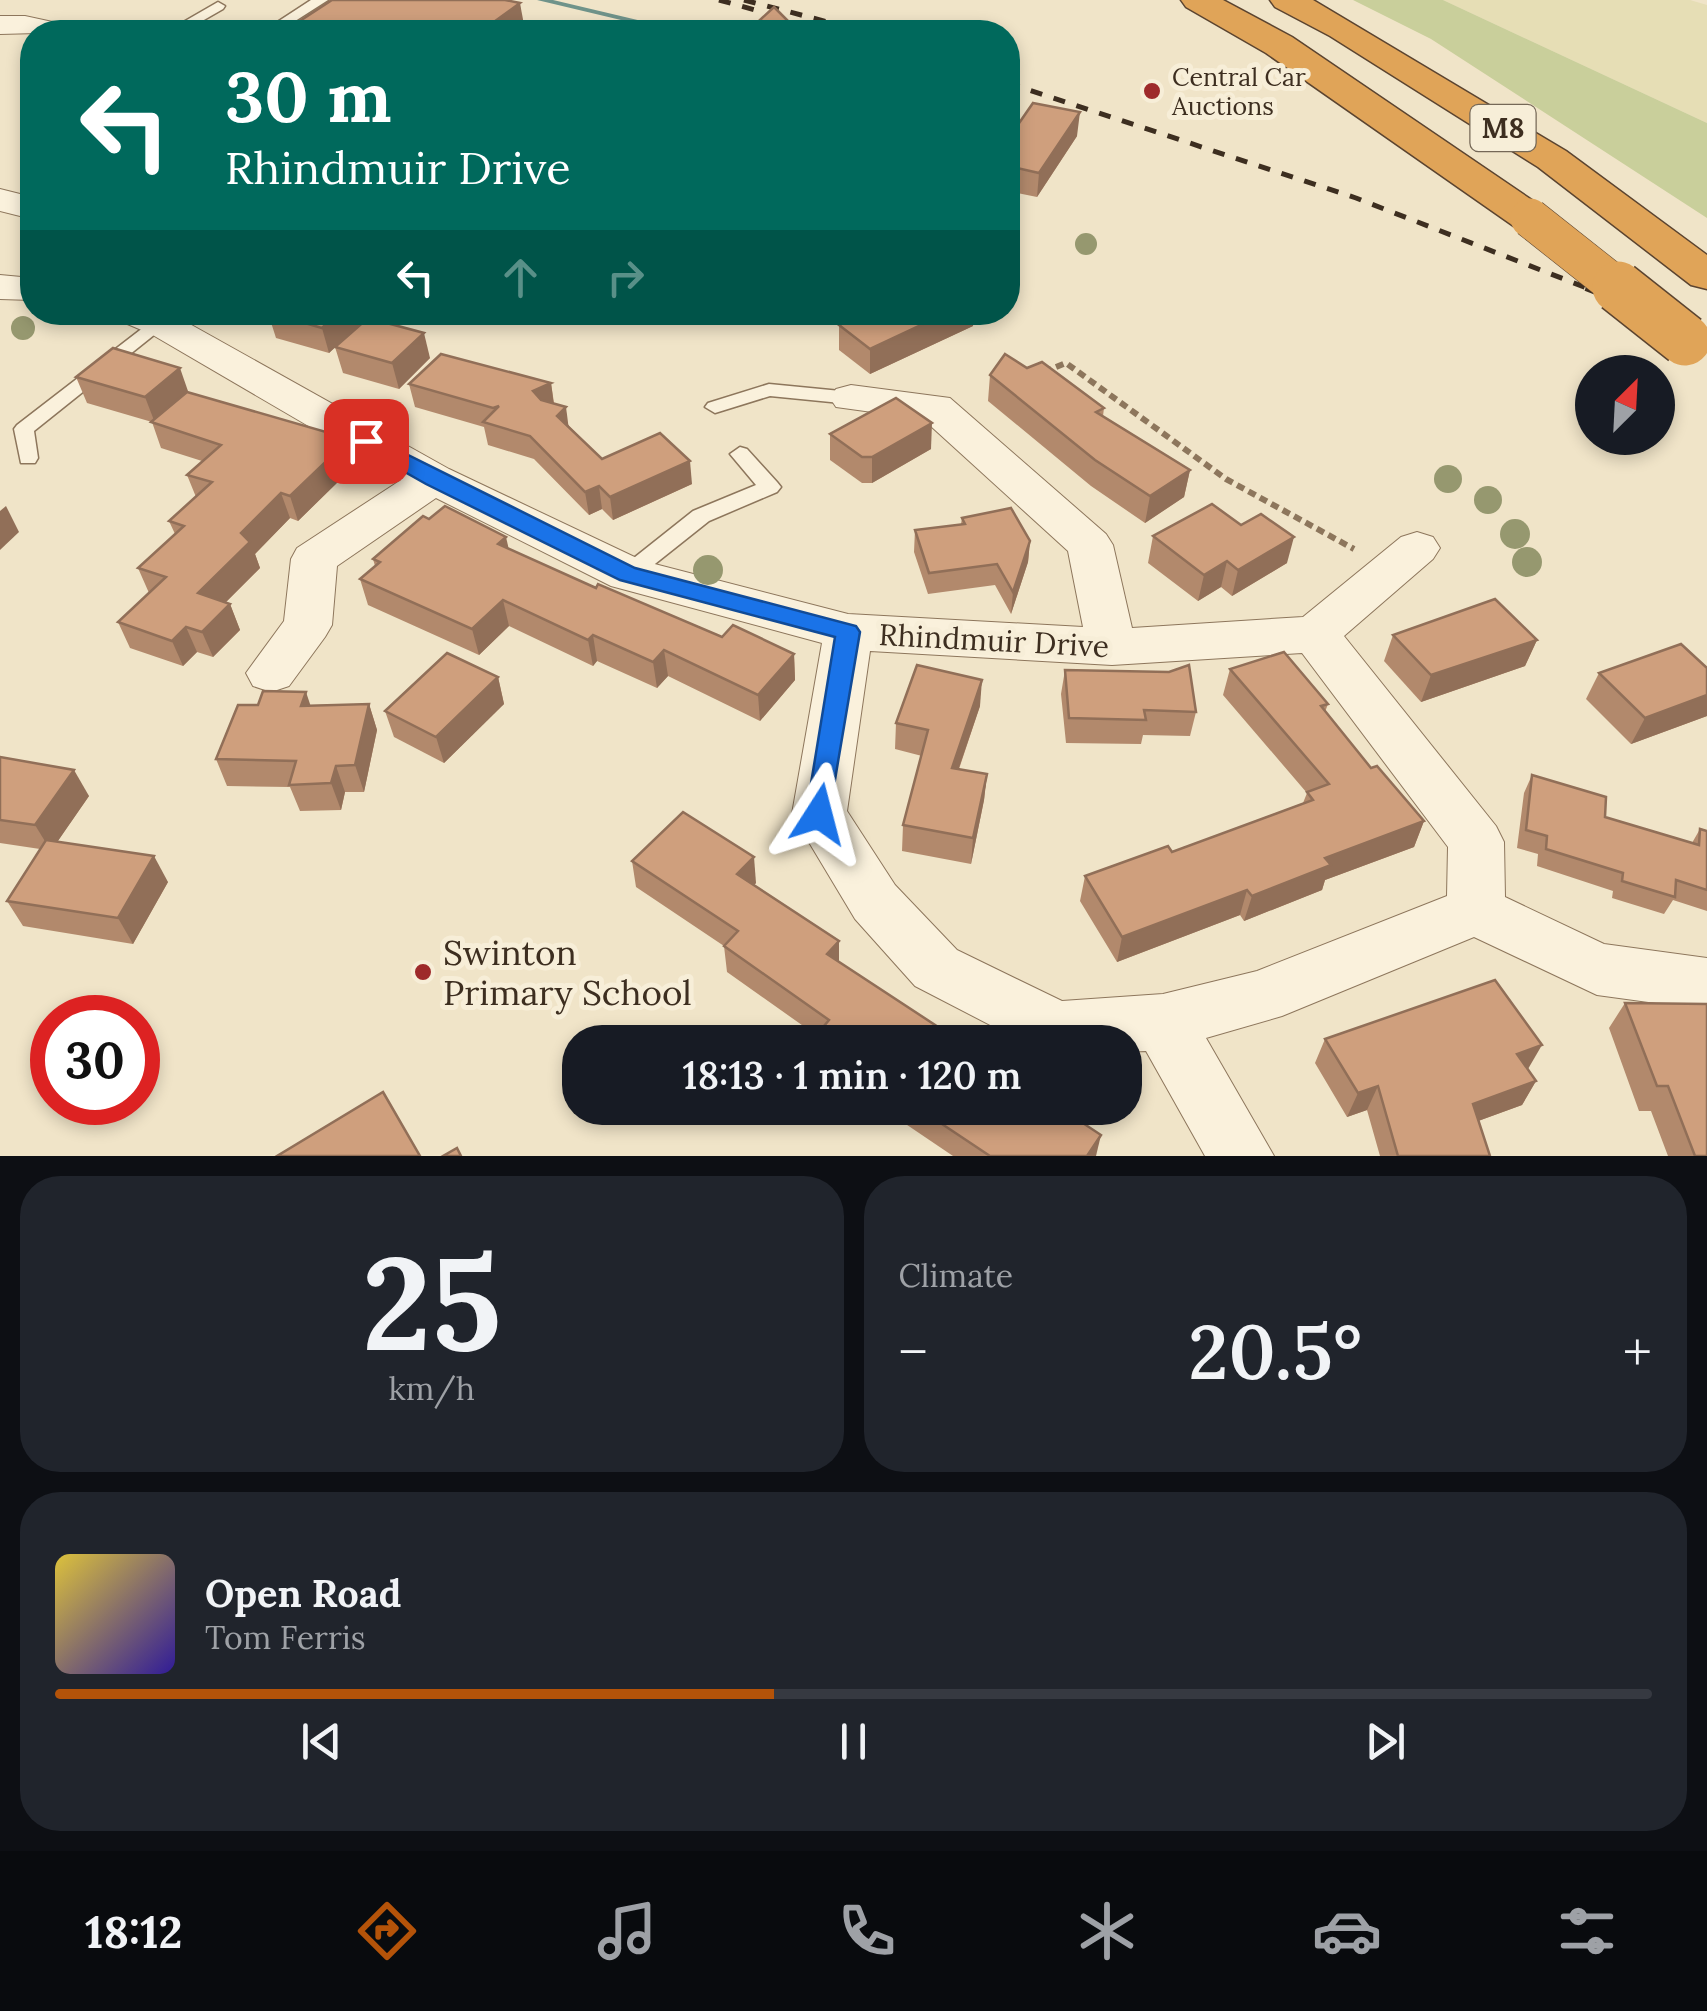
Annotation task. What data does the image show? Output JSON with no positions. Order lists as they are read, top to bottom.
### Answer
{
  "streets": {
    "highway": ["M8"],
    "street": ["Rhindmuir Drive"]
  },
  "places": ["Central Car Auctions", "Swinton Primary School"],
  "north": "top right",
  "page": {
    "turn": ["30 m", "Rhindmuir Drive"],
    "limit": "30",
    "trip": "18:13 · 1 min · 120 m",
    "tile": [
      ["25", "km/h"],
      "Climate"
    ],
    "heat": ["−", "20.5°", "+"],
    "song": ["Open Road", "Tom Ferris"],
    "tabs": "18:12"
  }
}
